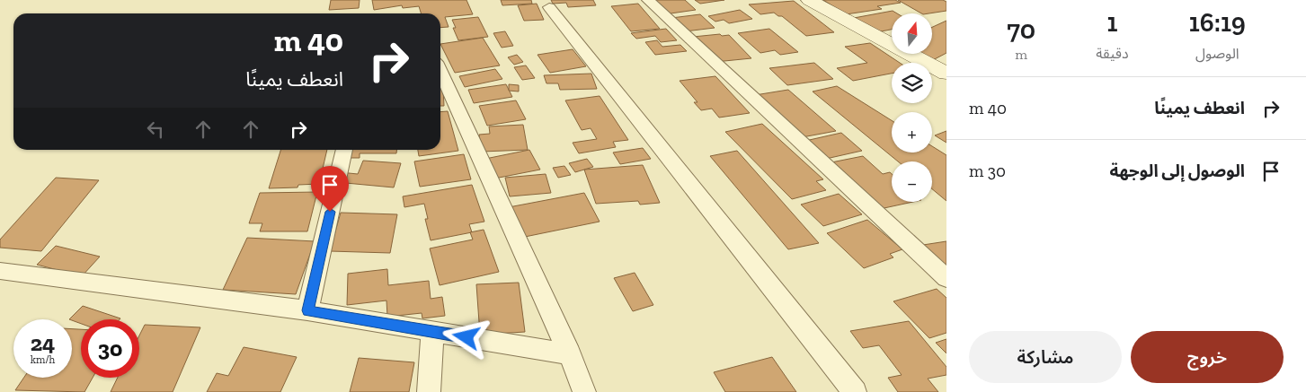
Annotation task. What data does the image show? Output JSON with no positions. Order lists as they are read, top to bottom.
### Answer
{
  "north": "top",
  "page": {
    "eta": [
      "16:19",
      "الوصول",
      "1",
      "دقيقة",
      "70",
      "m"
    ],
    "map_buttons": ["+", "−"],
    "turn": ["40 m", "انعطف يمينًا"],
    "list": [
      {
        "name": "انعطف يمينًا",
        "value": "40 m"
      },
      {
        "name": "الوصول إلى الوجهة",
        "value": "30 m"
      }
    ],
    "speed": "24 km/h",
    "limit": "30",
    "buttons": ["خروج", "مشاركة"]
  }
}
